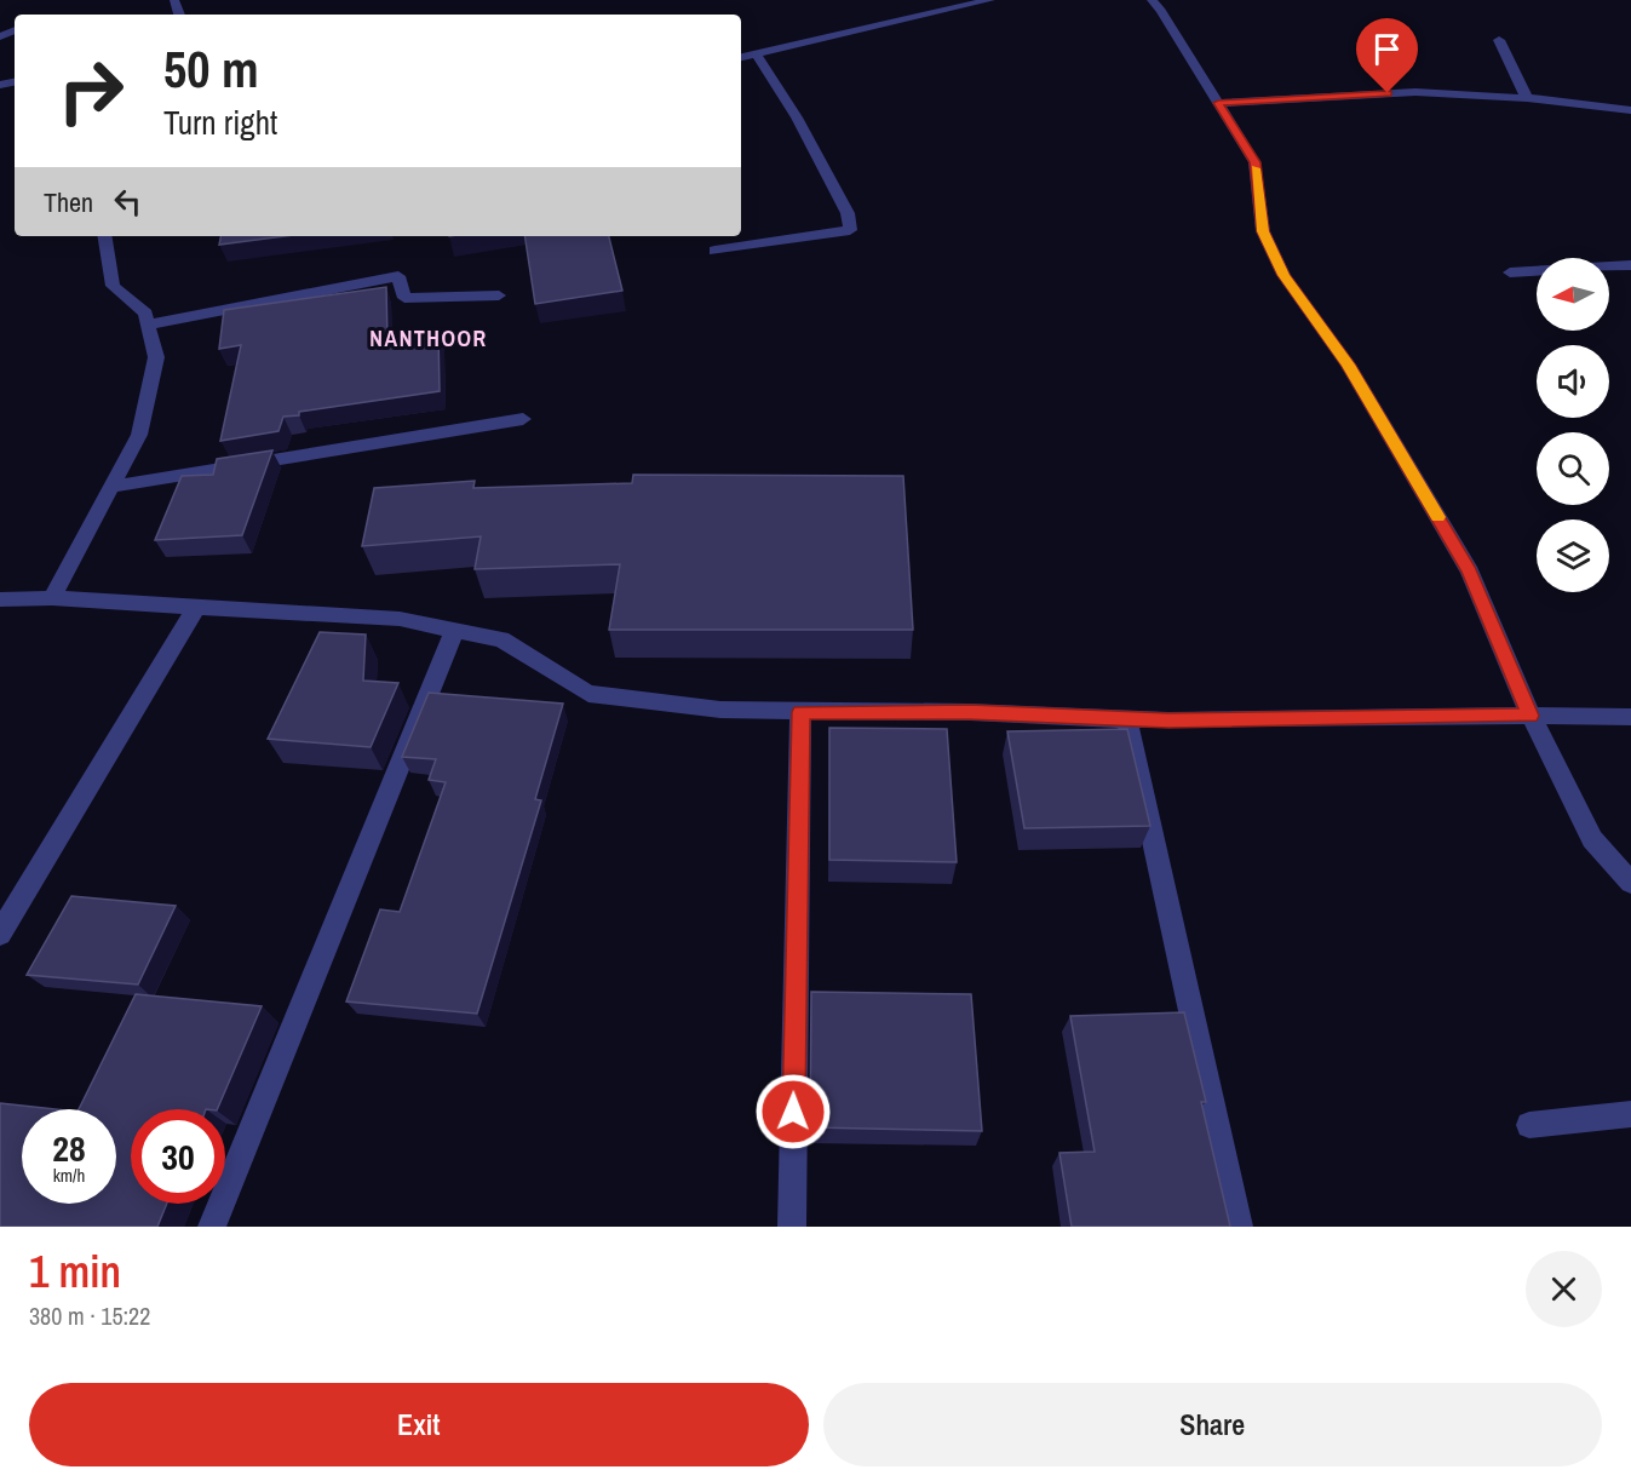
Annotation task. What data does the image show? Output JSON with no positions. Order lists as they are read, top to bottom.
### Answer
{
  "districts": ["NANTHOOR"],
  "north": "left",
  "page": {
    "turn": ["50 m", "Turn right"],
    "then": "Then",
    "speed": "28 km/h",
    "limit": "30",
    "heading": ["1 min", "380 m · 15:22"],
    "buttons": ["Exit", "Share"]
  }
}
